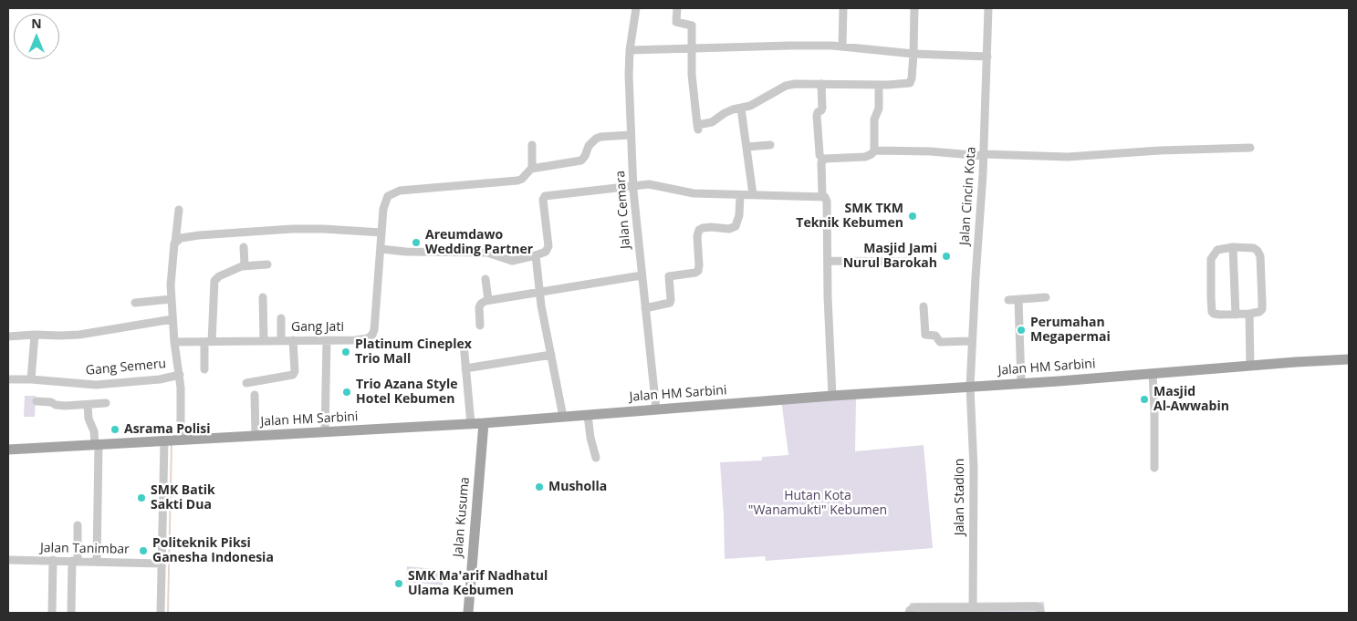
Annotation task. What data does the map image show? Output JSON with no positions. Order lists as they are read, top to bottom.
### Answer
{
  "streets": {
    "main road": ["Jalan HM Sarbini", "Jalan Kusuma"],
    "street": [
      "Jalan Cincin Kota",
      "Jalan Cemara",
      "Gang Jati",
      "Gang Semeru",
      "Jalan Stadion",
      "Jalan Tanimbar"
    ]
  },
  "crossings": [
    ["Jalan Cincin Kota", "Jalan HM Sarbini"],
    ["Jalan Cincin Kota", "Jalan Stadion"],
    ["Jalan Cemara", "Jalan HM Sarbini"],
    ["Gang Semeru", "Jalan HM Sarbini"],
    ["Gang Semeru", "Jalan Tanimbar"],
    ["Jalan HM Sarbini", "Jalan Stadion"],
    ["Jalan HM Sarbini", "Jalan Kusuma"]
  ],
  "parks": ["Hutan Kota \"Wanamukti\" Kebumen"],
  "places": [
    "SMK TKM Teknik Kebumen",
    "Areumdawo Wedding Partner",
    "Masjid Jami Nurul Barokah",
    "Perumahan Megapermai",
    "Platinum Cineplex Trio Mall",
    "Trio Azana Style Hotel Kebumen",
    "Masjid Al-Awwabin",
    "Asrama Polisi",
    "Musholla",
    "SMK Batik Sakti Dua",
    "Politeknik Piksi Ganesha Indonesia",
    "SMK Ma'arif Nadhatul Ulama Kebumen"
  ],
  "north": "top"
}
